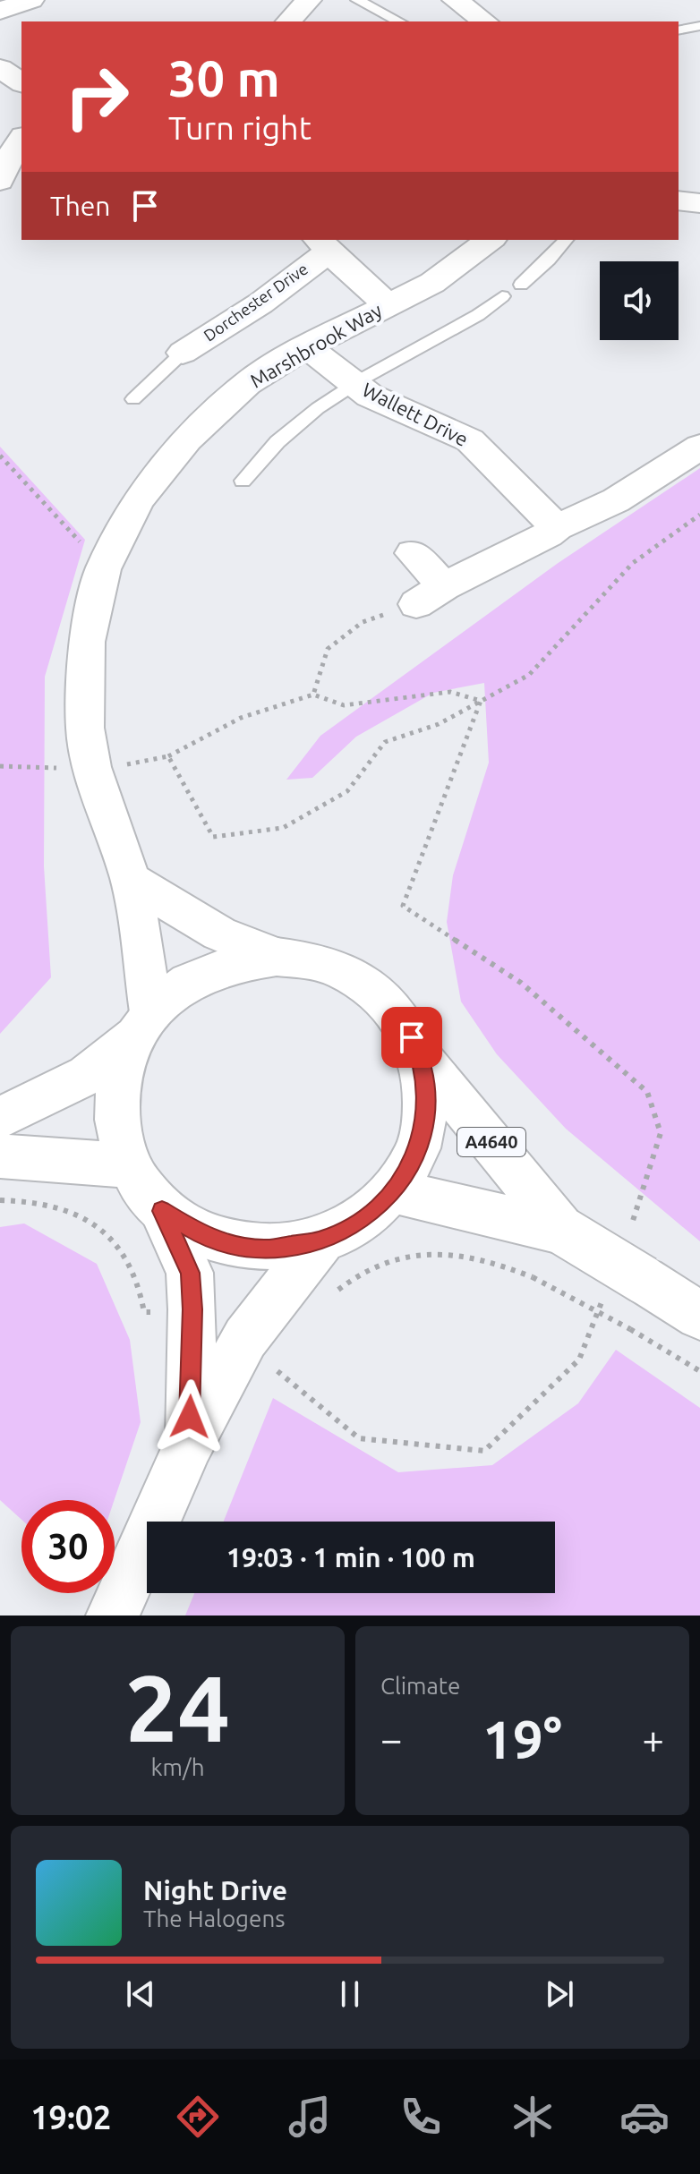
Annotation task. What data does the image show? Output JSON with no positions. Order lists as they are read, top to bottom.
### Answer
{
  "streets": {
    "street": [
      "Dorchester Drive",
      "Marshbrook Way",
      "Wallett Drive",
      "A4640"
    ]
  },
  "crossings": [
    ["Dorchester Drive", "Marshbrook Way"],
    ["Marshbrook Way", "Wallett Drive"],
    ["Marshbrook Way", "A4640"]
  ],
  "page": {
    "turn": ["30 m", "Turn right"],
    "then": "Then",
    "limit": "30",
    "trip": "19:03 · 1 min · 100 m",
    "tile": [
      ["24", "km/h"],
      "Climate"
    ],
    "heat": ["−", "19°", "+"],
    "song": ["Night Drive", "The Halogens"],
    "tabs": "19:02"
  }
}
